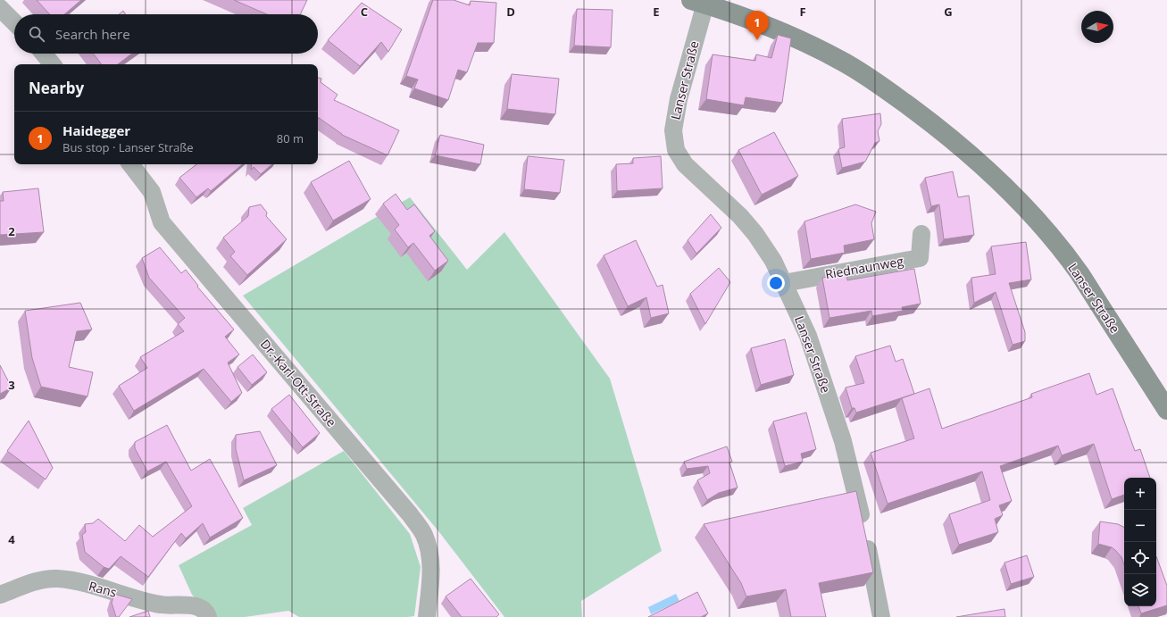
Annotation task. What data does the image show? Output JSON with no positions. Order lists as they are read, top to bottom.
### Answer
{
  "streets": {
    "main road": ["Lanser Straße"],
    "street": ["Riednaunweg", "Dr.-Karl-Ott-Straße", "Rans"]
  },
  "crossings": [
    ["Lanser Straße", "Riednaunweg"]
  ],
  "north": "right",
  "page": {
    "pins": "1",
    "search": "Search here",
    "heading": "Nearby",
    "list": [
      {
        "mark": "1",
        "name": "Haidegger",
        "note": "Bus stop · Lanser Straße",
        "value": "80 m"
      }
    ],
    "map_buttons": ["+", "−"]
  },
  "grid": {
    "columns": [
      "C",
      "D",
      "E",
      "F",
      "G"
    ],
    "rows": ["2", "3", "4"]
  }
}
